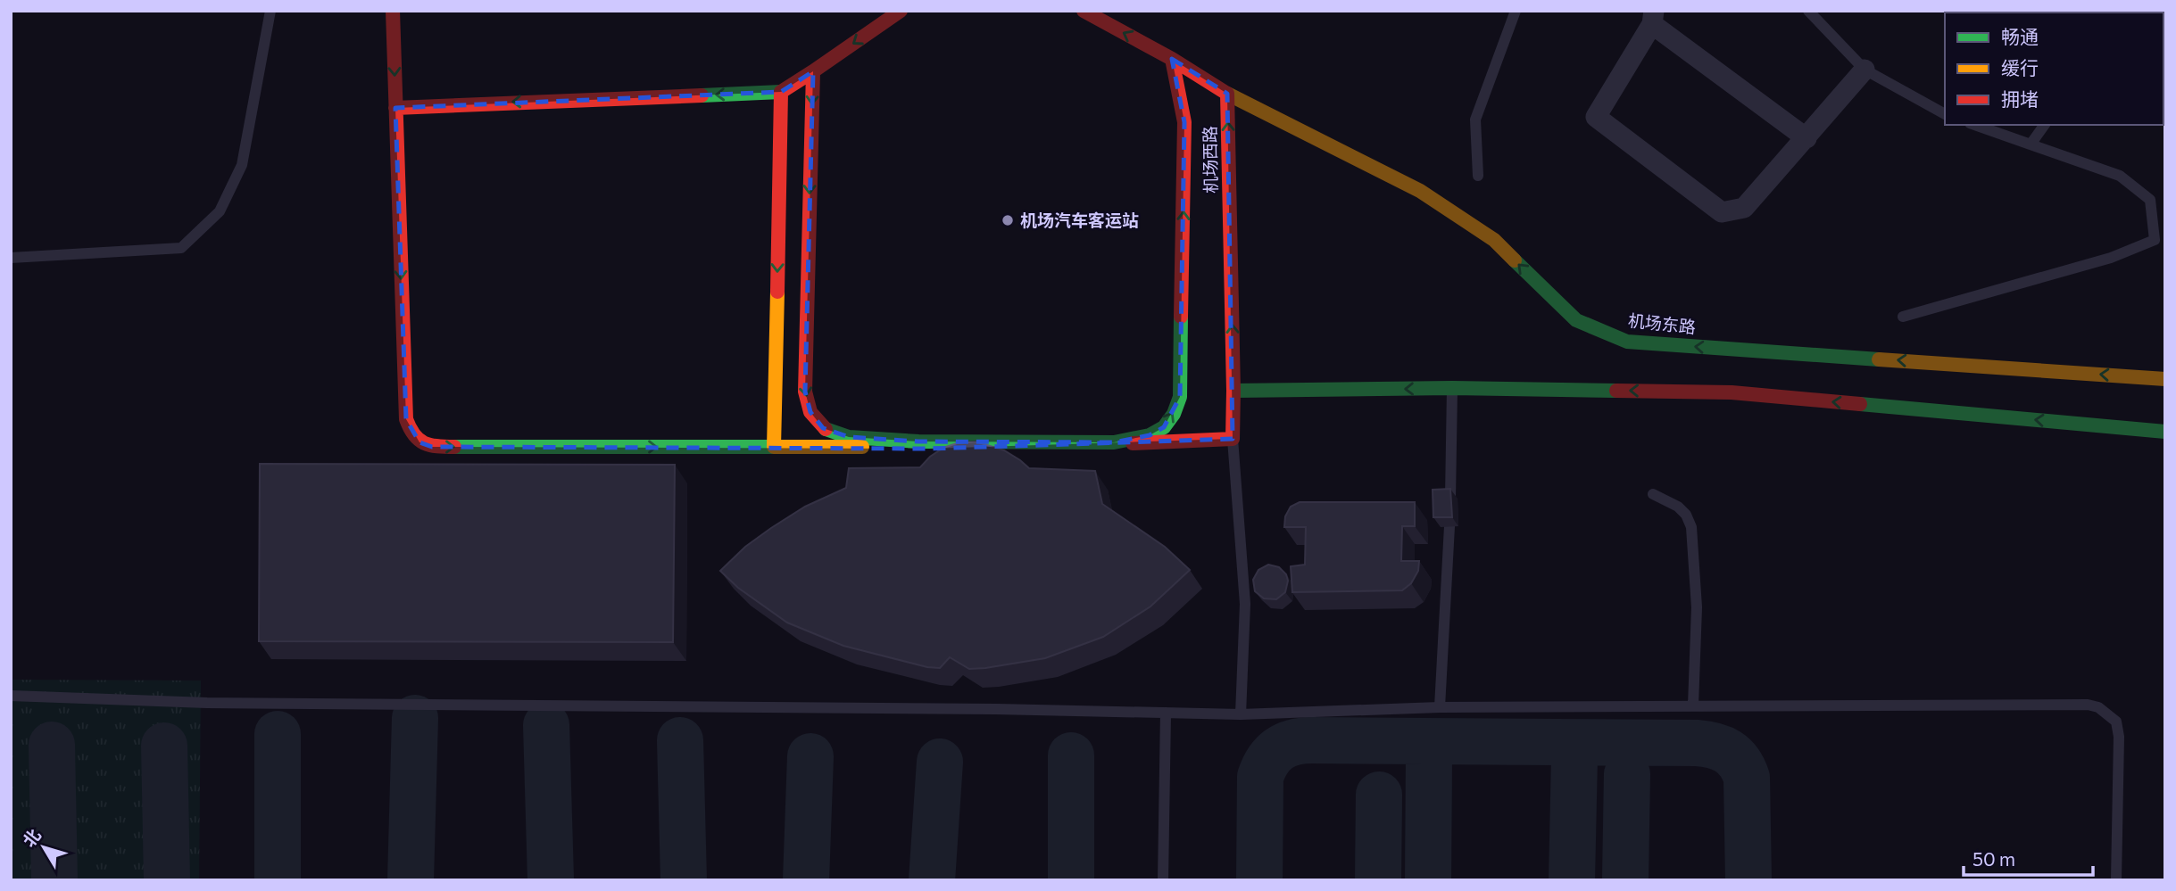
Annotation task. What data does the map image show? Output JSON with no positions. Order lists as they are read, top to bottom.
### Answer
{
  "streets": {
    "main road": ["机场西路", "机场东路"]
  },
  "crossings": [
    ["机场西路", "机场东路"]
  ],
  "one_way": ["机场西路"],
  "places": ["机场汽车客运站"],
  "legend": ["畅通", "缓行", "拥堵"],
  "scale_bar": "50 m",
  "north": "top left"
}
